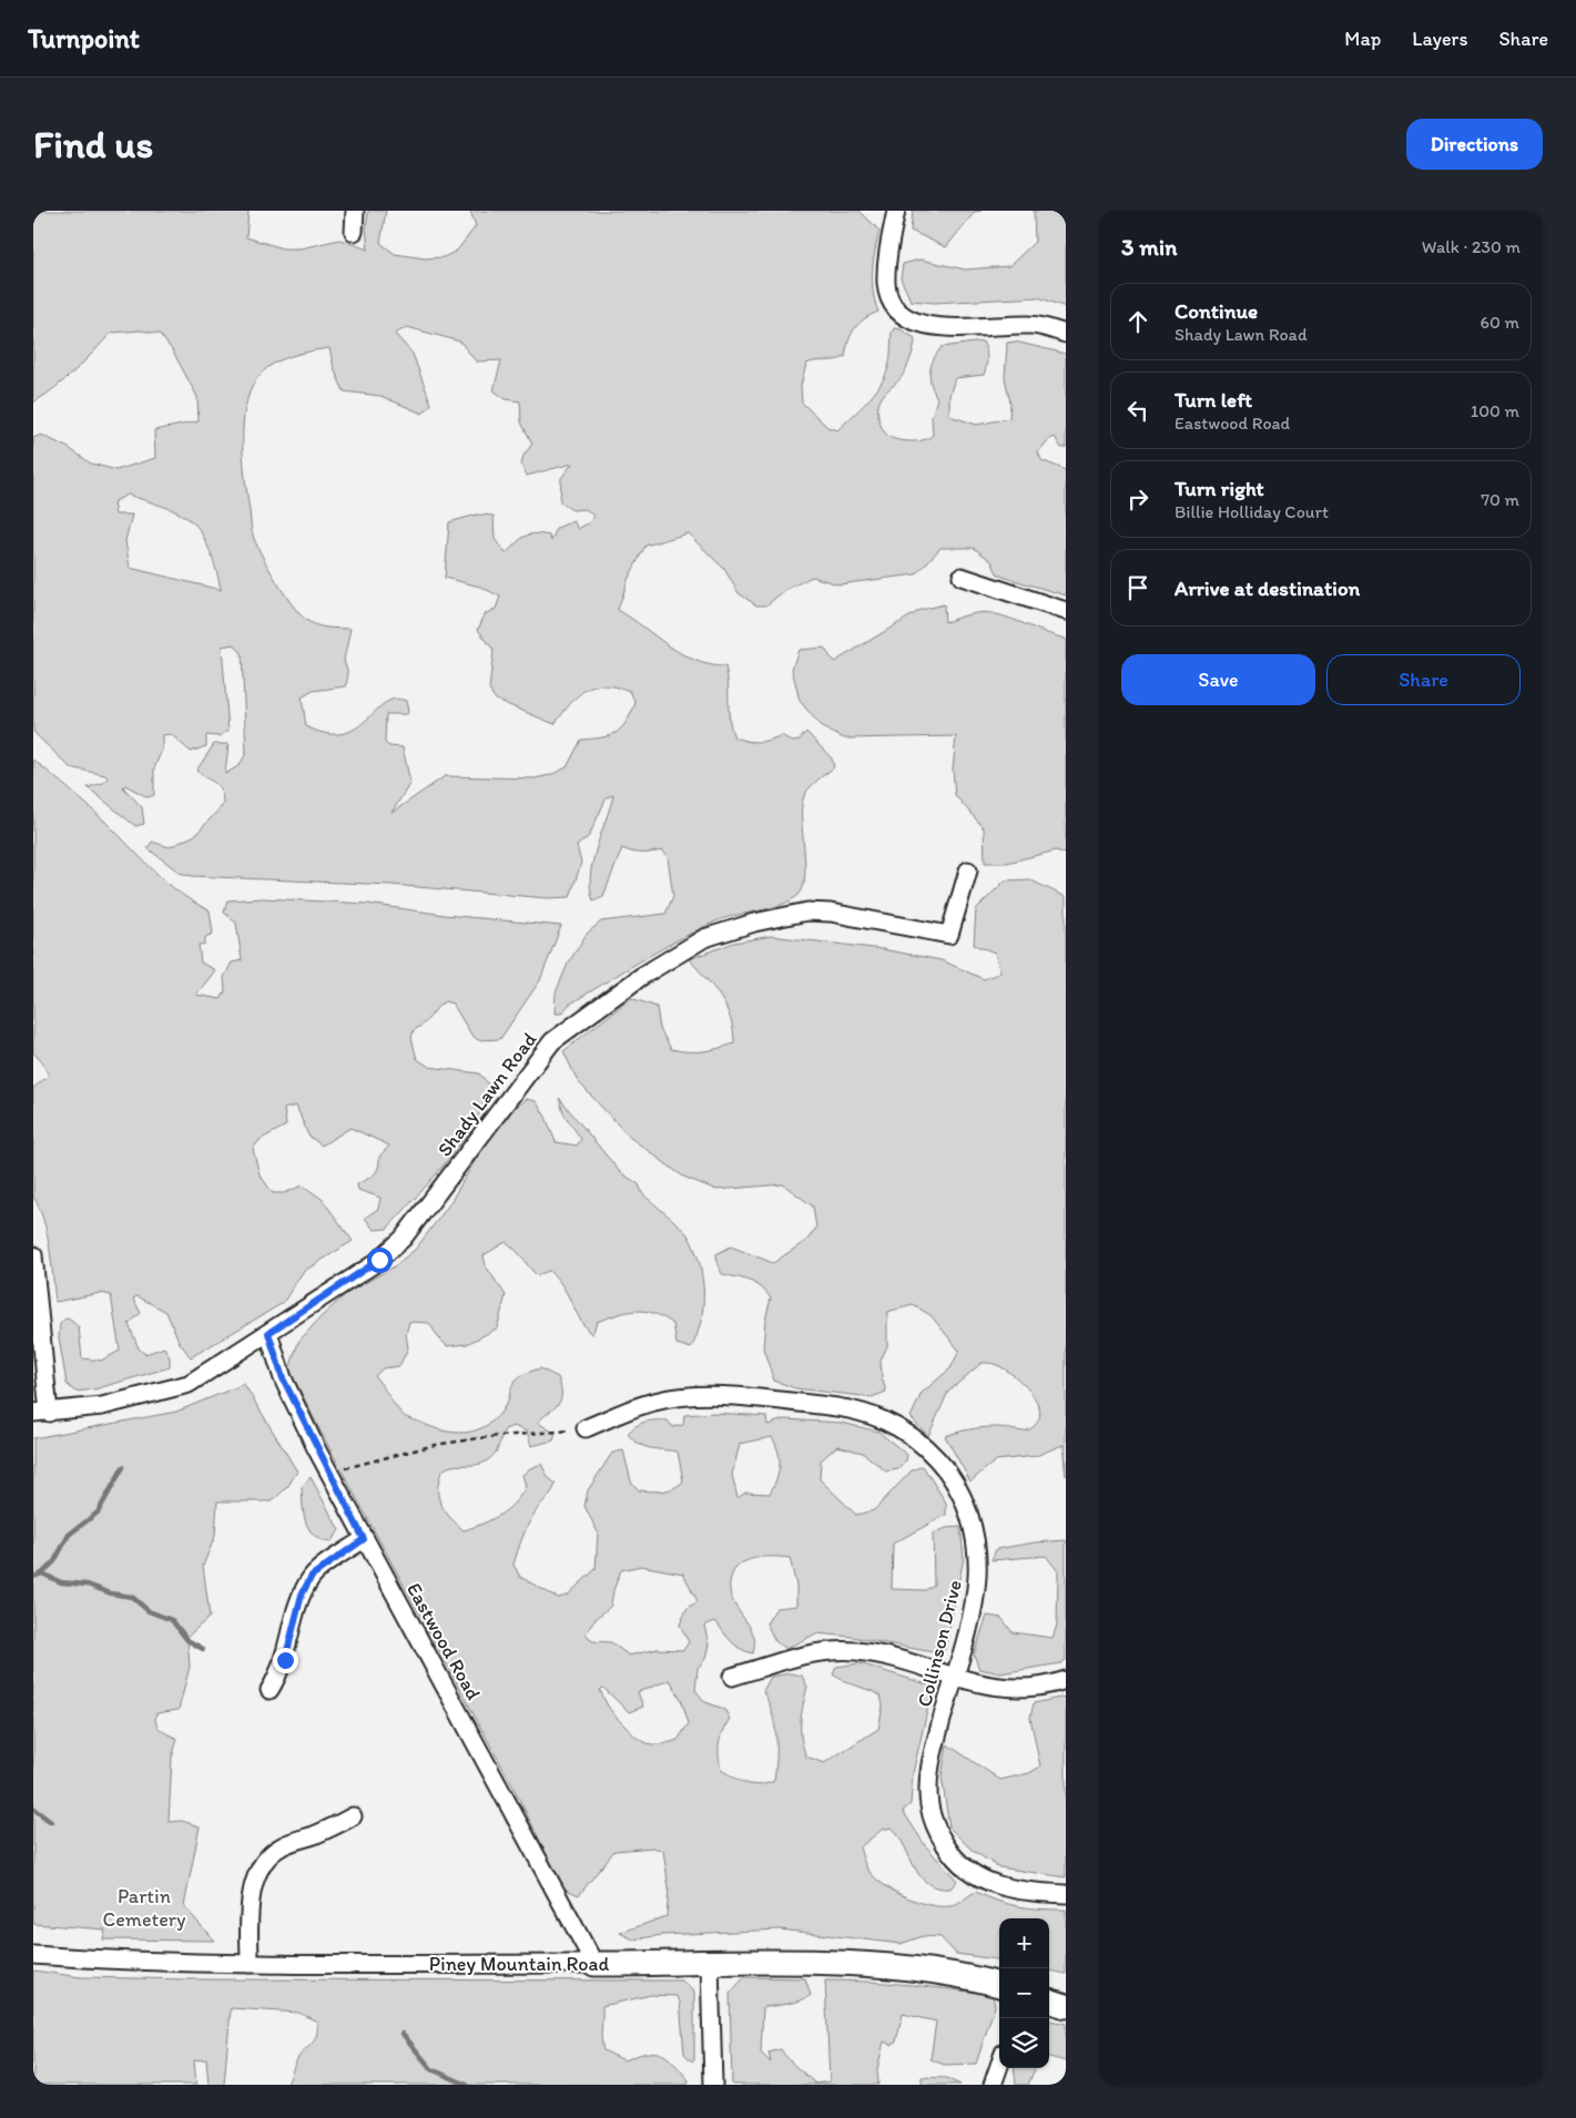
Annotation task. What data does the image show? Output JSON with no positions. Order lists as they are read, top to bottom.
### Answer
{
  "streets": {
    "street": [
      "Shady Lawn Road",
      "Eastwood Road",
      "Collinson Drive",
      "Piney Mountain Road"
    ]
  },
  "crossings": [
    ["Shady Lawn Road", "Eastwood Road"],
    ["Eastwood Road", "Piney Mountain Road"]
  ],
  "parks": ["Partin Cemetery"],
  "page": {
    "header": "Turnpoint",
    "nav": ["Map", "Layers", "Share"],
    "buttons": [
      "Directions",
      ["Save", "Share"]
    ],
    "title": "Find us",
    "heading": ["3 min", "Walk · 230 m"],
    "list": [
      ["Continue", "Shady Lawn Road", "60 m"],
      ["Turn left", "Eastwood Road", "100 m"],
      ["Turn right", "Billie Holliday Court", "70 m"],
      "Arrive at destination"
    ],
    "map_buttons": ["+", "−"]
  }
}
